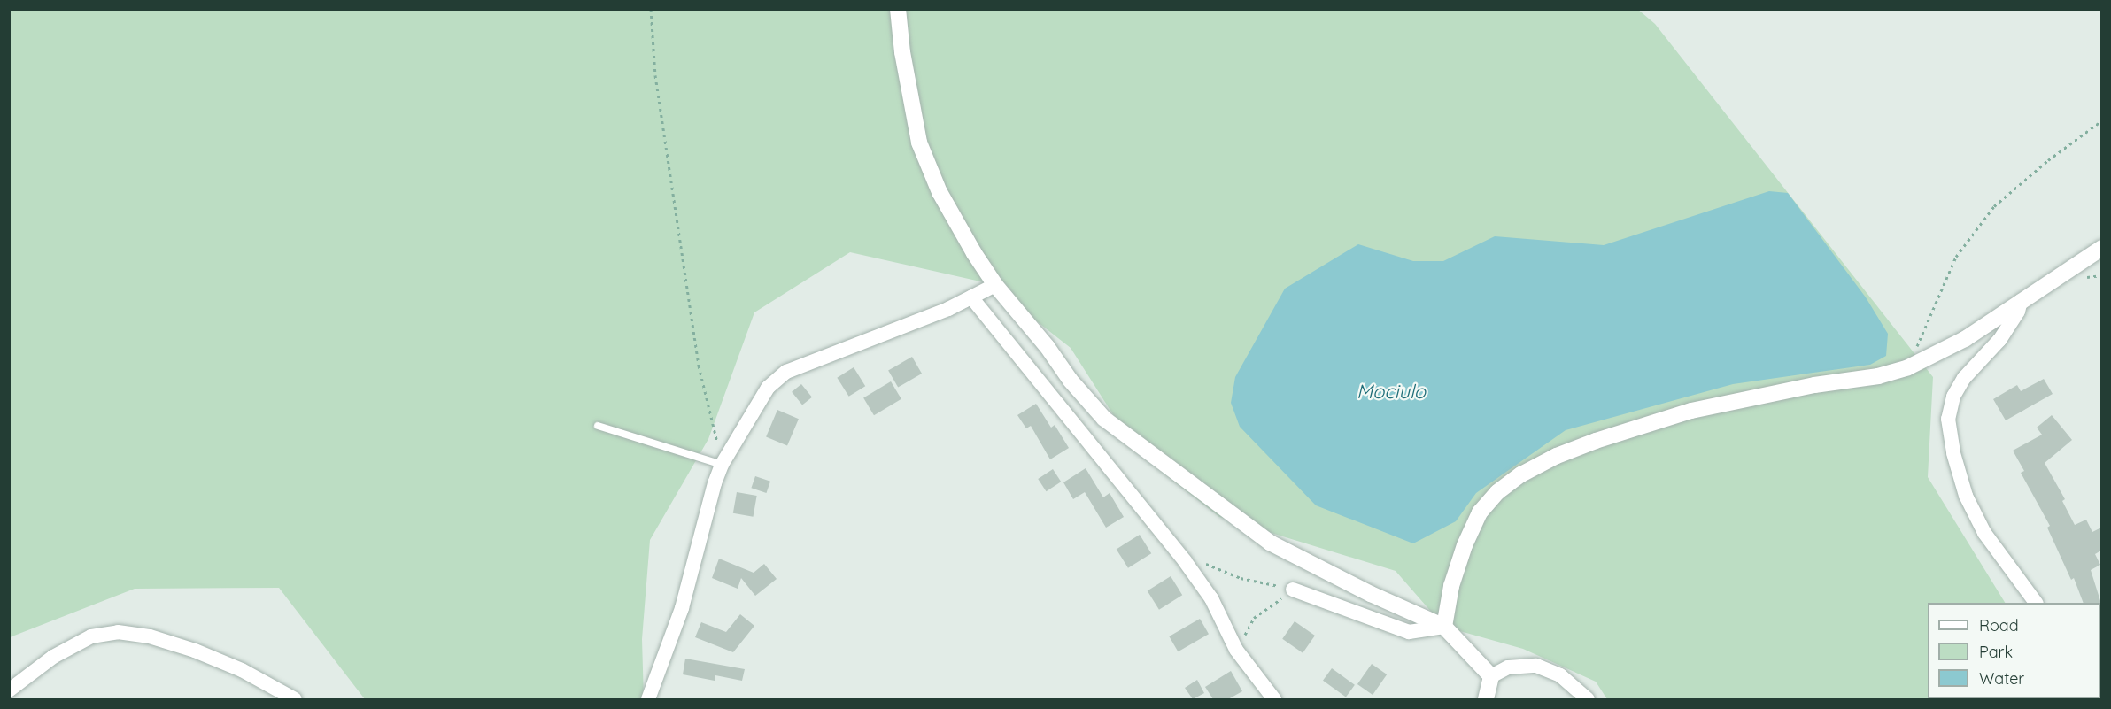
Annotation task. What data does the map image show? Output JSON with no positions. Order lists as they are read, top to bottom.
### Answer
{
  "water": ["Mociulo"],
  "legend": ["Road", "Park", "Water"]
}
